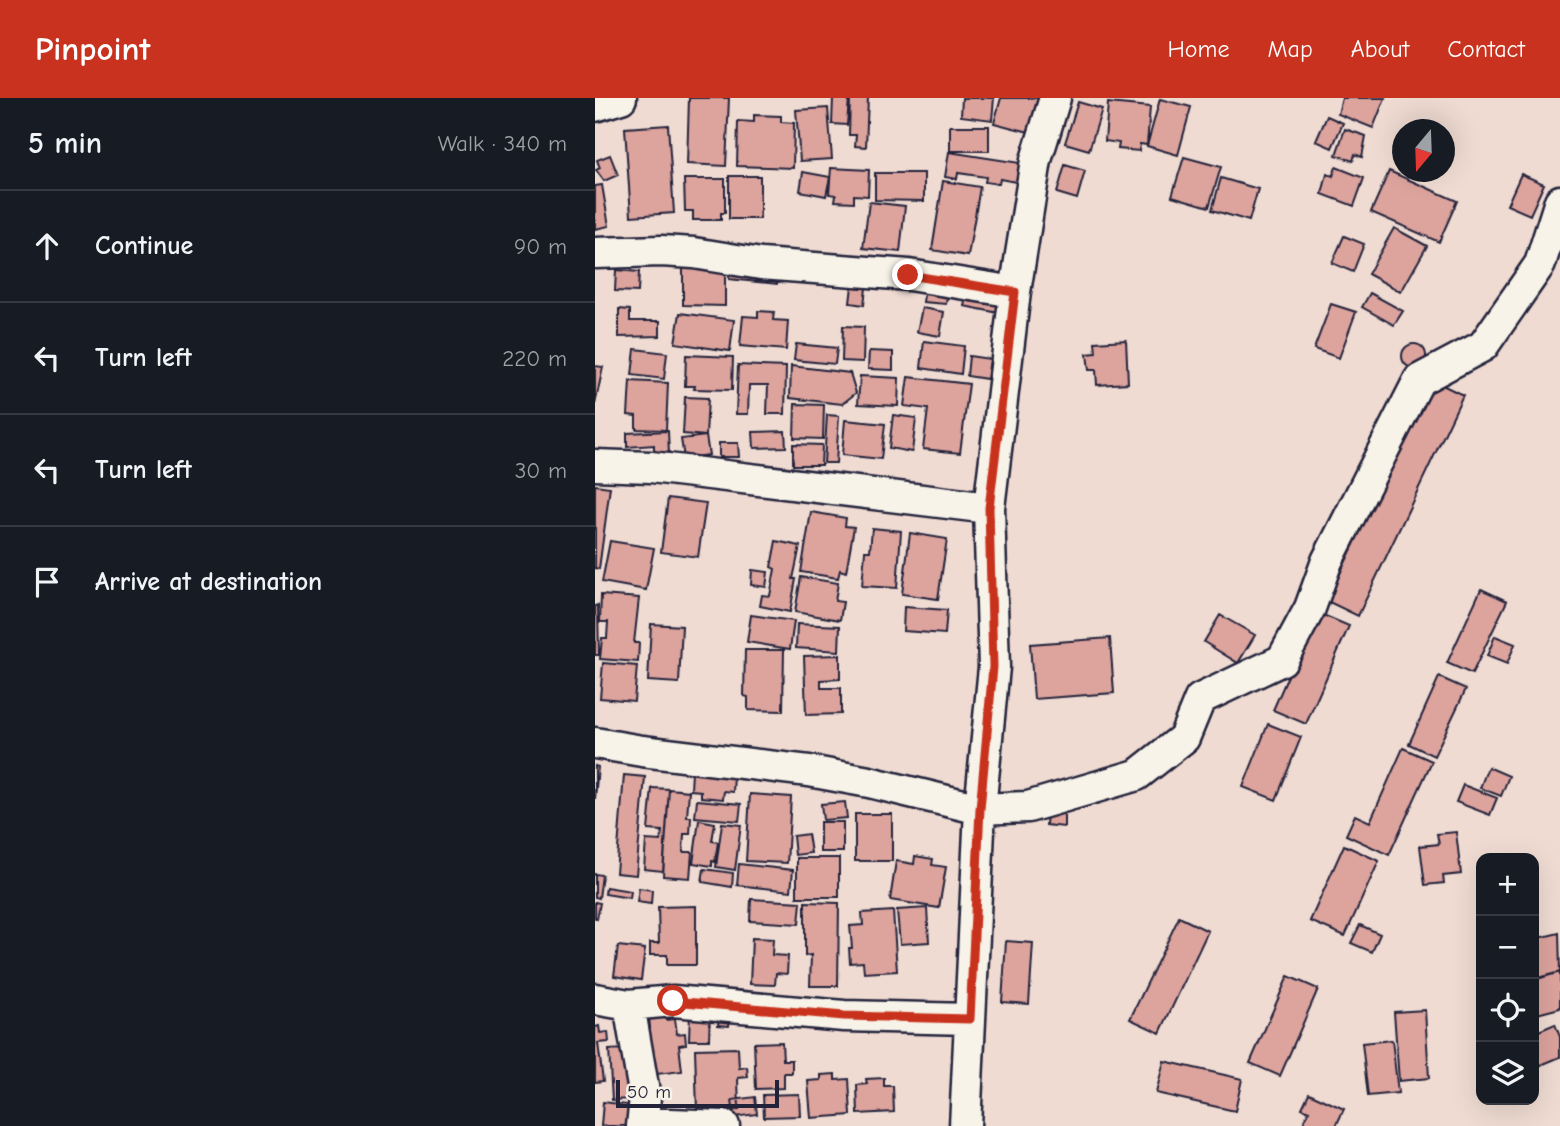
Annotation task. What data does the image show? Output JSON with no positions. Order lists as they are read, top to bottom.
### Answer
{
  "scale_bar": "50 m",
  "north": "bottom",
  "page": {
    "header": "Pinpoint",
    "nav": [
      "Home",
      "Map",
      "About",
      "Contact"
    ],
    "heading": ["5 min", "Walk · 340 m"],
    "list": [
      ["Continue", "90 m"],
      ["Turn left", "220 m"],
      ["Turn left", "30 m"],
      "Arrive at destination"
    ],
    "map_buttons": ["+", "−"],
    "scale": "50 m"
  }
}
